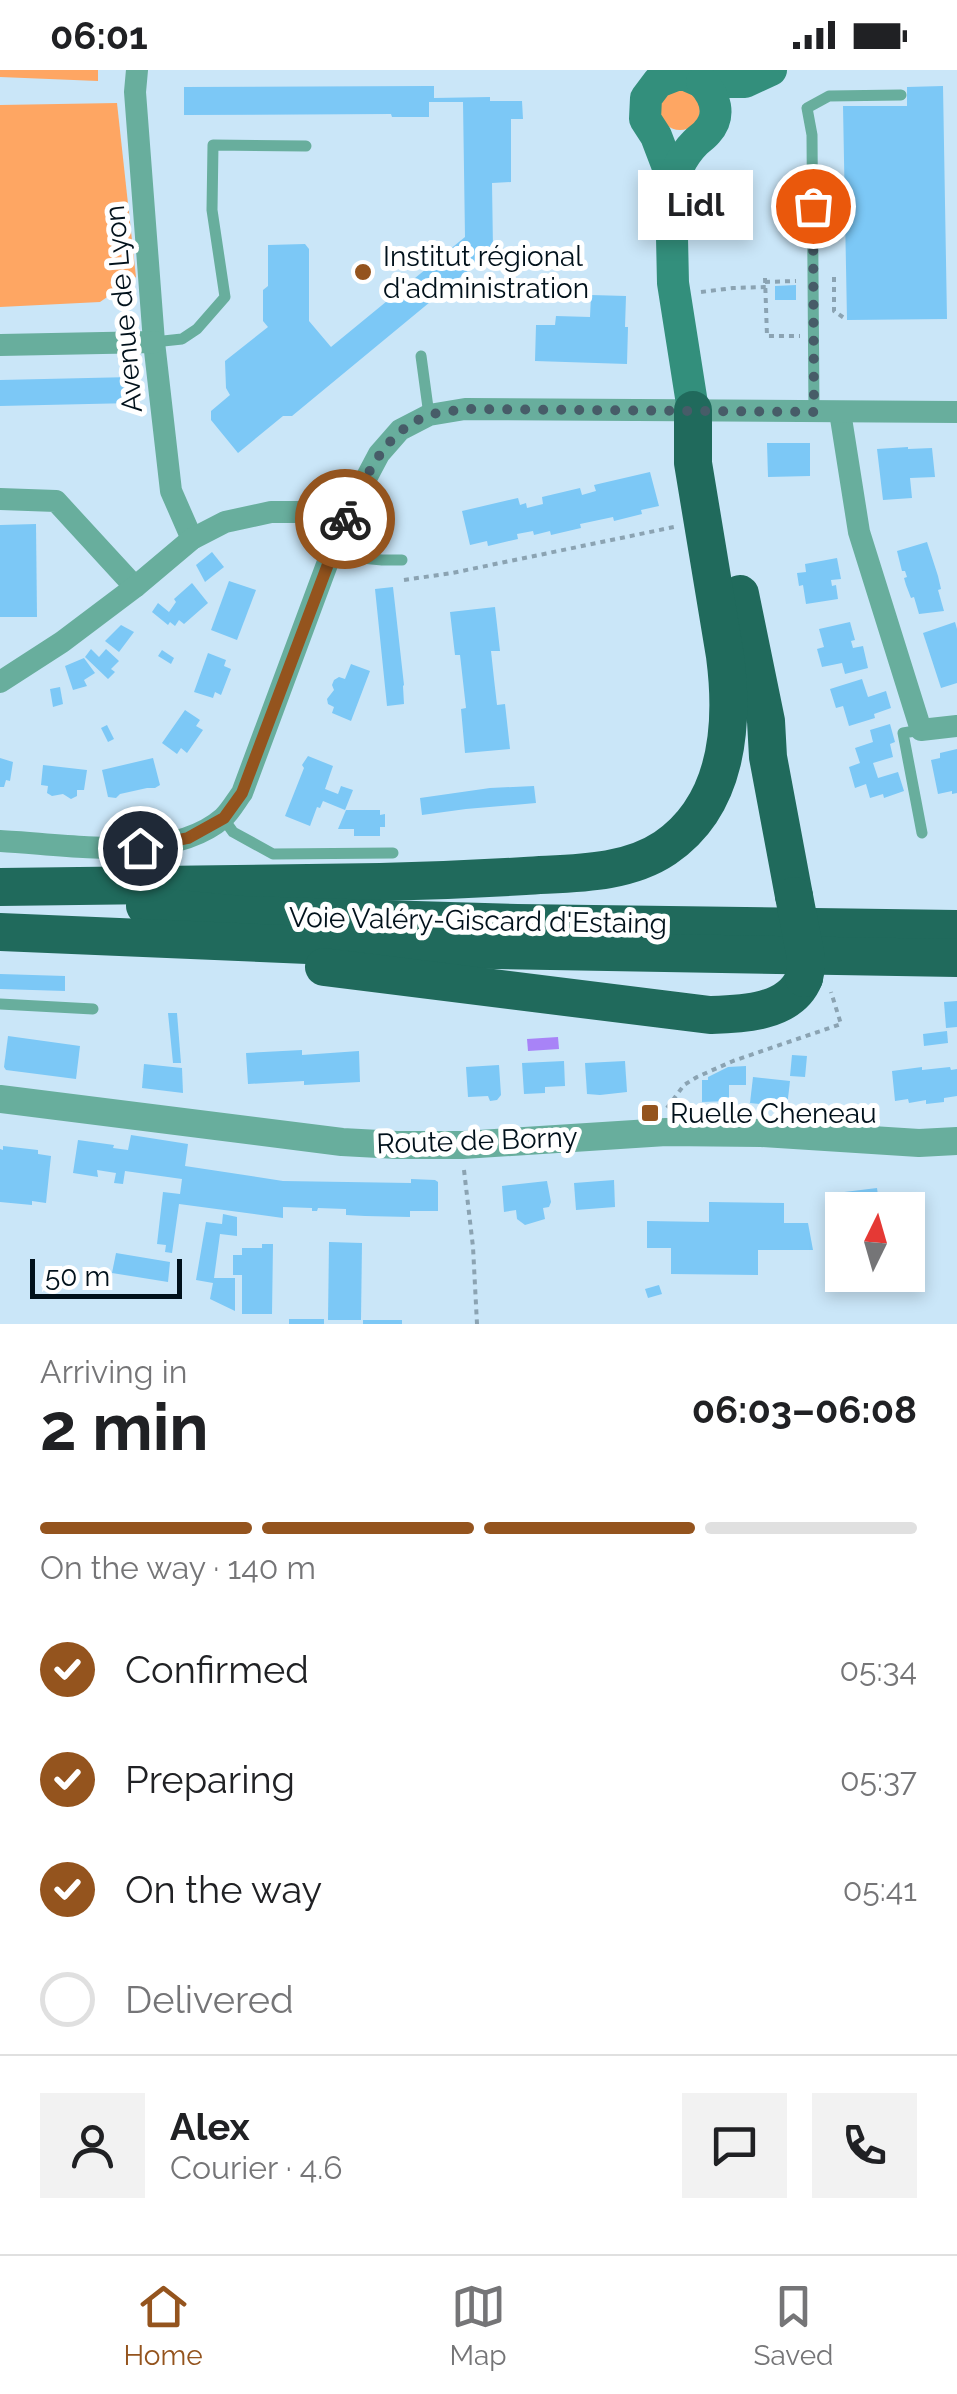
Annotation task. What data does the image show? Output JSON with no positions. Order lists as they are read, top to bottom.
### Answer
{
  "streets": {
    "highway": ["Voie Valéry-Giscard d'Estaing"],
    "street": ["Avenue de Lyon", "Route de Borny"]
  },
  "places": {
    "other": ["Lidl", "Institut régional d'administration"],
    "transit": ["Ruelle Cheneau"]
  },
  "scale_bar": "50 m",
  "north": "top",
  "page": {
    "status": "06:01",
    "bubble": "Lidl",
    "scale": "50 m",
    "heading": ["2 min", "Arriving in", "06:03–06:08"],
    "panel": ["Alex", "Courier · 4.6"],
    "bar": "On the way · 140 m",
    "list": [
      ["Confirmed", "05:34"],
      ["Preparing", "05:37"],
      ["On the way", "05:41"],
      "Delivered"
    ],
    "tabs": ["Home", "Map", "Saved"]
  }
}
